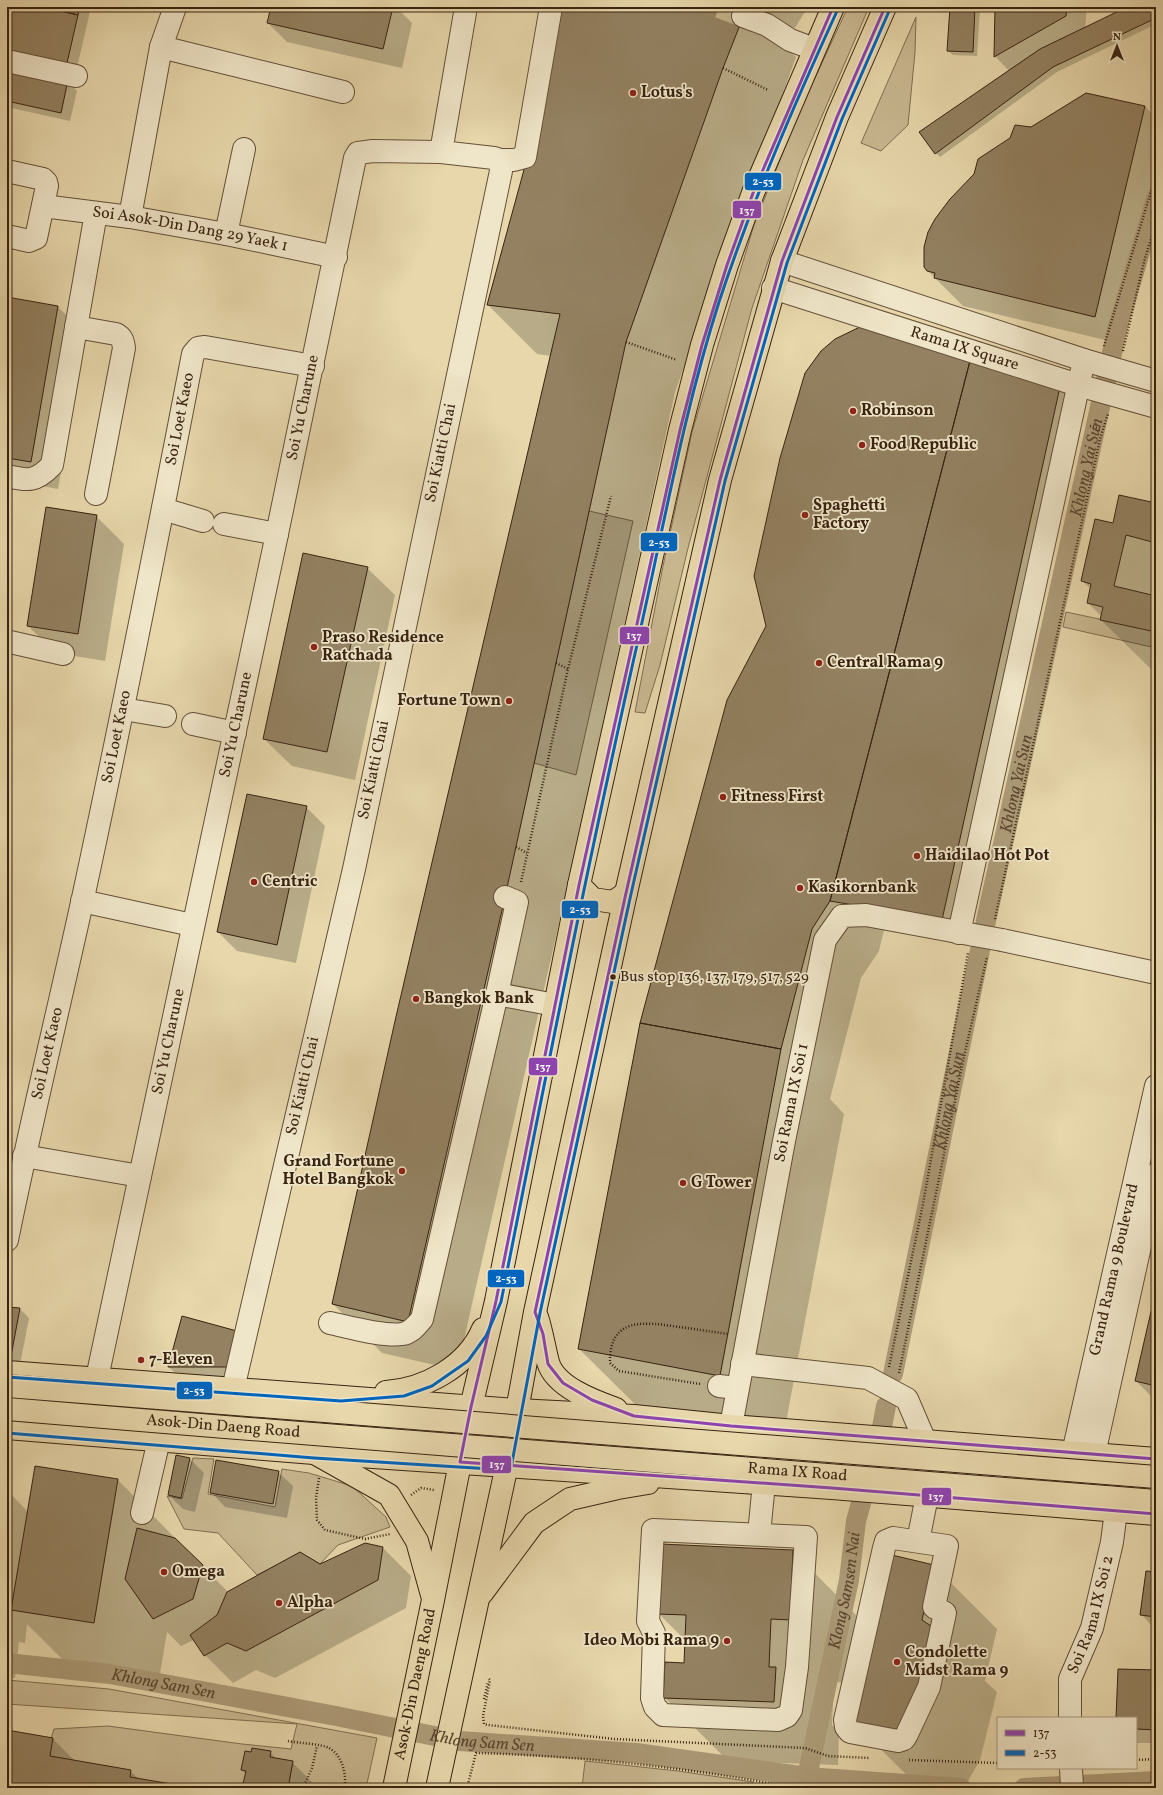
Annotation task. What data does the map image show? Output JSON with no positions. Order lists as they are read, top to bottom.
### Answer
{
  "streets": {
    "main road": ["Asok-Din Daeng Road", "Rama IX Road"],
    "street": [
      "Soi Asok-Din Dang 29 Yaek 1",
      "Rama IX Square",
      "Soi Yu Charune",
      "Soi Loet Kaeo",
      "Soi Kiatti Chai",
      "Soi Rama IX Soi 1",
      "Grand Rama 9 Boulevard",
      "Soi Rama IX Soi 2"
    ]
  },
  "crossings": [
    ["Soi Asok-Din Dang 29 Yaek 1", "Soi Yu Charune"],
    ["Soi Yu Charune", "Soi Loet Kaeo"],
    ["Asok-Din Daeng Road", "Rama IX Road"],
    ["Rama IX Road", "Soi Rama IX Soi 2"]
  ],
  "water": ["Khlong Yai Sun", "Klong Samsen Nai", "Khlong Sam Sen"],
  "places": [
    "Lotus's",
    "Robinson",
    "Food Republic",
    "Spaghetti Factory",
    "Praso Residence Ratchada",
    "Central Rama 9",
    "Fortune Town",
    "Fitness First",
    "Haidilao Hot Pot",
    "Centric",
    "Kasikornbank",
    "Bus stop 136, 137, 179, 517, 529",
    "Bangkok Bank",
    "Grand Fortune Hotel Bangkok",
    "G Tower",
    "7-Eleven",
    "Omega",
    "Alpha",
    "Ideo Mobi Rama 9",
    "Condolette Midst Rama 9"
  ],
  "lines": ["transit line 137", "transit line 2-53"],
  "legend": ["137", "2-53"],
  "north": "top"
}
